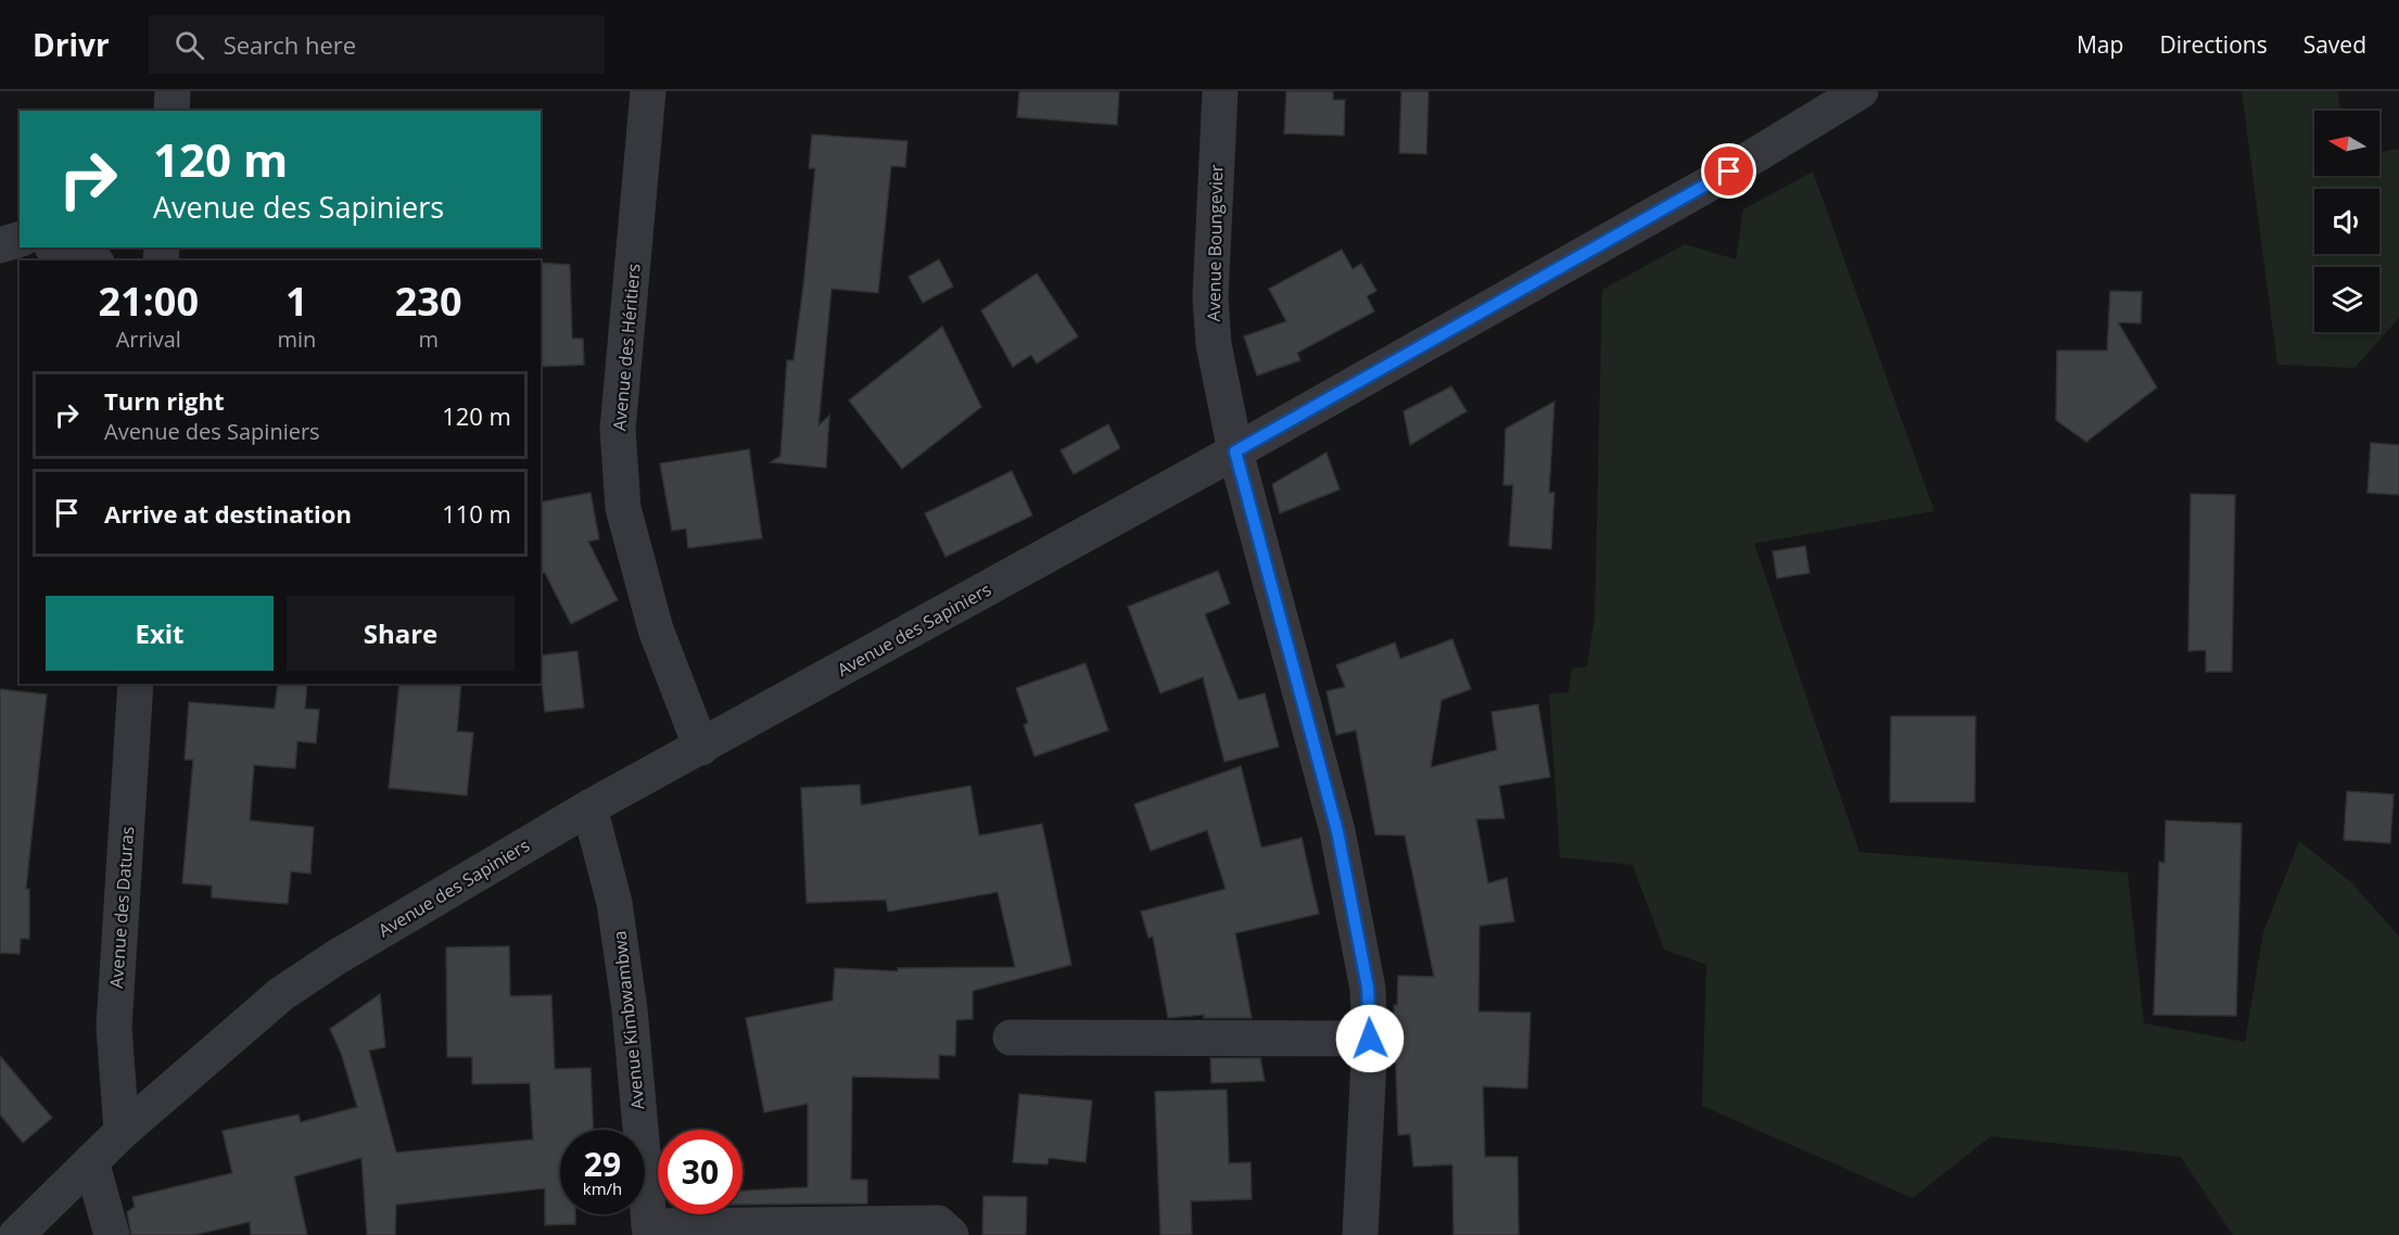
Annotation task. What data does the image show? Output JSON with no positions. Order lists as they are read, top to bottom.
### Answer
{
  "streets": {
    "street": [
      "Avenue Boungevier",
      "Avenue des Héritiers",
      "Avenue des Sapiniers",
      "Avenue des Daturas",
      "Avenue Kimbwambwa"
    ]
  },
  "crossings": [
    ["Avenue Boungevier", "Avenue des Sapiniers"],
    ["Avenue des Héritiers", "Avenue des Sapiniers"],
    ["Avenue des Sapiniers", "Avenue des Daturas"],
    ["Avenue des Sapiniers", "Avenue Kimbwambwa"]
  ],
  "north": "left",
  "page": {
    "header": "Drivr",
    "search": "Search here",
    "nav": ["Map", "Directions", "Saved"],
    "turn": ["120 m", "Avenue des Sapiniers"],
    "eta": [
      "21:00",
      "Arrival",
      "1",
      "min",
      "230",
      "m"
    ],
    "list": [
      {
        "name": "Turn right",
        "note": "Avenue des Sapiniers",
        "value": "120 m"
      },
      {
        "name": "Arrive at destination",
        "value": "110 m"
      }
    ],
    "buttons": ["Exit", "Share"],
    "speed": "29 km/h",
    "limit": "30"
  }
}
